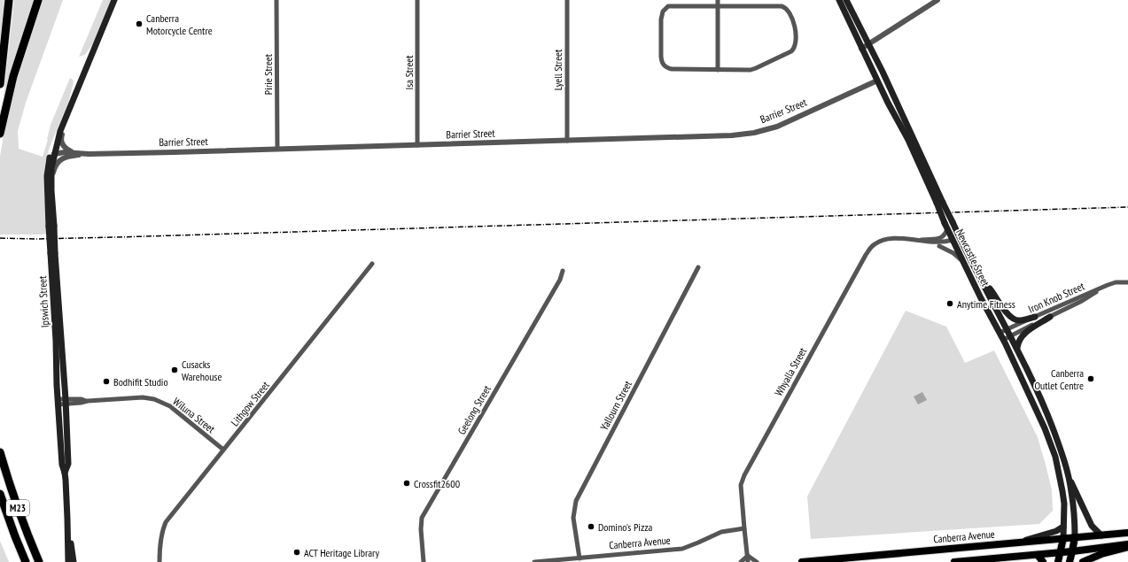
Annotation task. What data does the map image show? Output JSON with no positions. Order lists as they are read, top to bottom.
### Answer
{
  "streets": {
    "highway": ["M23"],
    "main road": [
      "Newcastle Street",
      "Ipswich Street",
      "Whyalla Street",
      "Canberra Avenue"
    ],
    "street": [
      "Lyell Street",
      "Isa Street",
      "Pirie Street",
      "Barrier Street",
      "Iron Knob Street",
      "Lithgow Street",
      "Yallourn Street",
      "Geelong Street",
      "Wiluna Street"
    ]
  },
  "crossings": [
    ["Lyell Street", "Barrier Street"],
    ["Isa Street", "Barrier Street"],
    ["Pirie Street", "Barrier Street"],
    ["Barrier Street", "Newcastle Street"],
    ["Barrier Street", "Ipswich Street"],
    ["Newcastle Street", "Iron Knob Street"],
    ["Newcastle Street", "Whyalla Street"],
    ["Newcastle Street", "Canberra Avenue"],
    ["Ipswich Street", "Wiluna Street"],
    ["Whyalla Street", "Canberra Avenue"],
    ["Lithgow Street", "Wiluna Street"],
    ["Yallourn Street", "Canberra Avenue"]
  ],
  "places": [
    "Canberra Motorcycle Centre",
    "Anytime Fitness",
    "Cusacks Warehouse",
    "Canberra Outlet Centre",
    "Bodhifit Studio",
    "Crossfit2600",
    "Domino's Pizza",
    "ACT Heritage Library"
  ]
}
